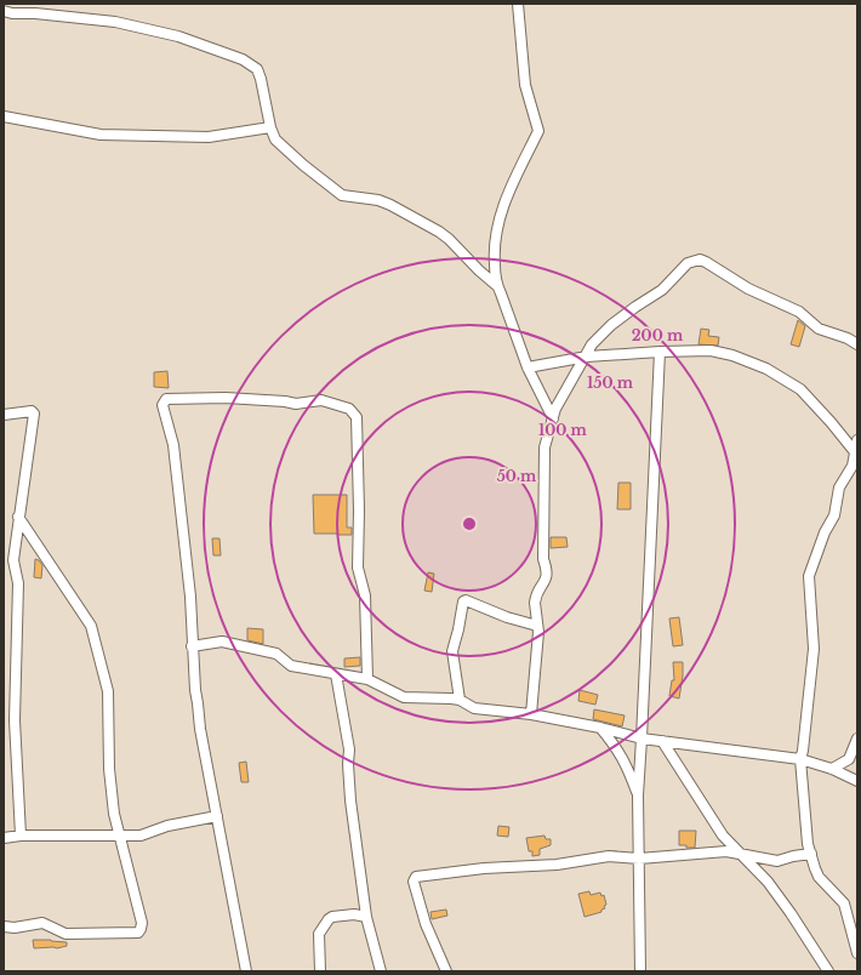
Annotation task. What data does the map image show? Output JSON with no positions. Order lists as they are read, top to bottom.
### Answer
{
  "rings": [
    "200 m",
    "150 m",
    "100 m",
    "50 m"
  ]
}
